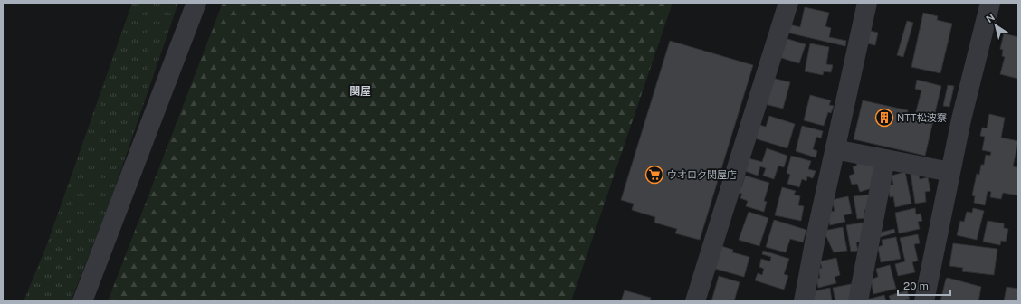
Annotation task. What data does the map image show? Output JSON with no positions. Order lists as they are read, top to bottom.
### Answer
{
  "districts": ["関屋"],
  "places": {
    "building": ["NTT松波寮"],
    "supermarket": ["ウオロク関屋店"]
  },
  "scale_bar": "20 m",
  "north": "top left"
}
